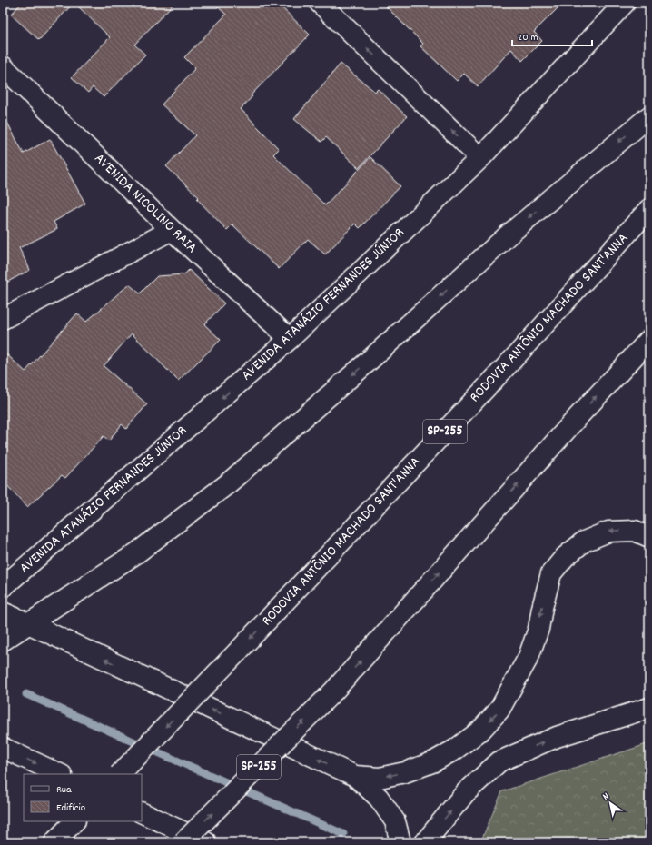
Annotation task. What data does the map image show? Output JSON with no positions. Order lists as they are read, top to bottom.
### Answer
{
  "streets": {
    "main road": [
      "AVENIDA NICOLINO RAIA",
      "AVENIDA ATANÁZIO FERNANDES JÚNIOR",
      "RODOVIA ANTÔNIO MACHADO SANT'ANNA",
      "SP-255"
    ]
  },
  "crossings": [
    ["AVENIDA NICOLINO RAIA", "AVENIDA ATANÁZIO FERNANDES JÚNIOR"]
  ],
  "legend": ["Rua", "Edifício"],
  "scale_bar": "20 m",
  "north": "top left"
}
